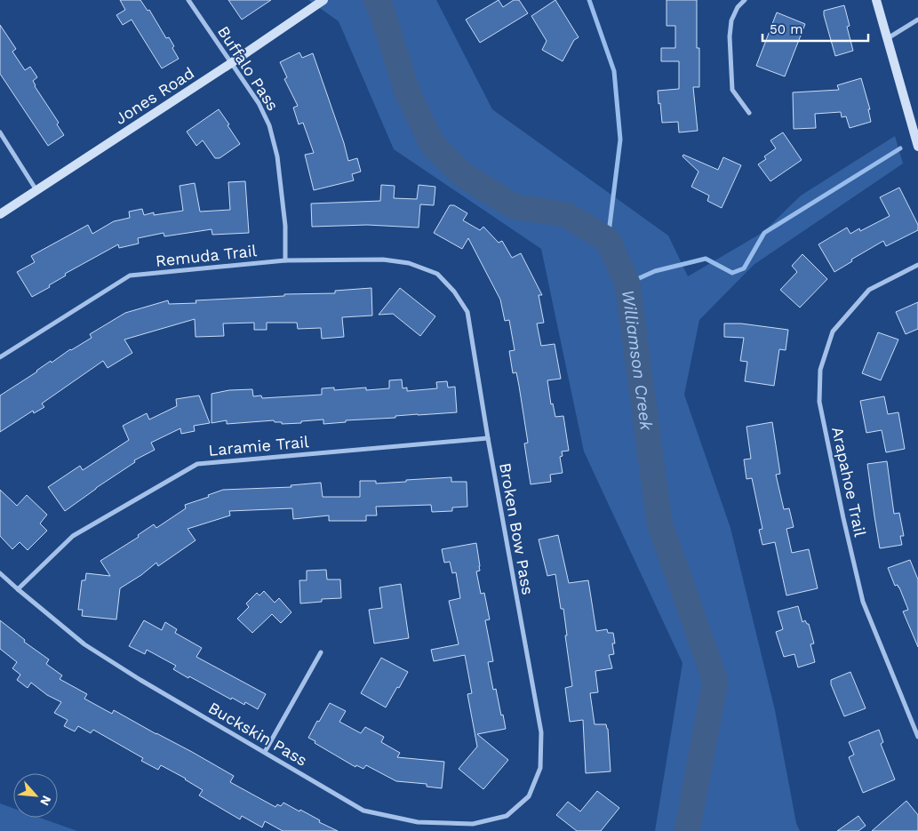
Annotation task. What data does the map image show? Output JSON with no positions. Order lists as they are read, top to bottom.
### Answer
{
  "streets": {
    "street": [
      "Buffalo Pass",
      "Jones Road",
      "Remuda Trail",
      "Laramie Trail",
      "Arapahoe Trail",
      "Broken Bow Pass",
      "Buckskin Pass"
    ]
  },
  "crossings": [
    ["Buffalo Pass", "Jones Road"],
    ["Buffalo Pass", "Remuda Trail"],
    ["Remuda Trail", "Broken Bow Pass"],
    ["Laramie Trail", "Broken Bow Pass"],
    ["Laramie Trail", "Buckskin Pass"],
    ["Broken Bow Pass", "Buckskin Pass"]
  ],
  "water": ["Williamson Creek"],
  "scale_bar": "50 m",
  "north": "bottom right"
}
